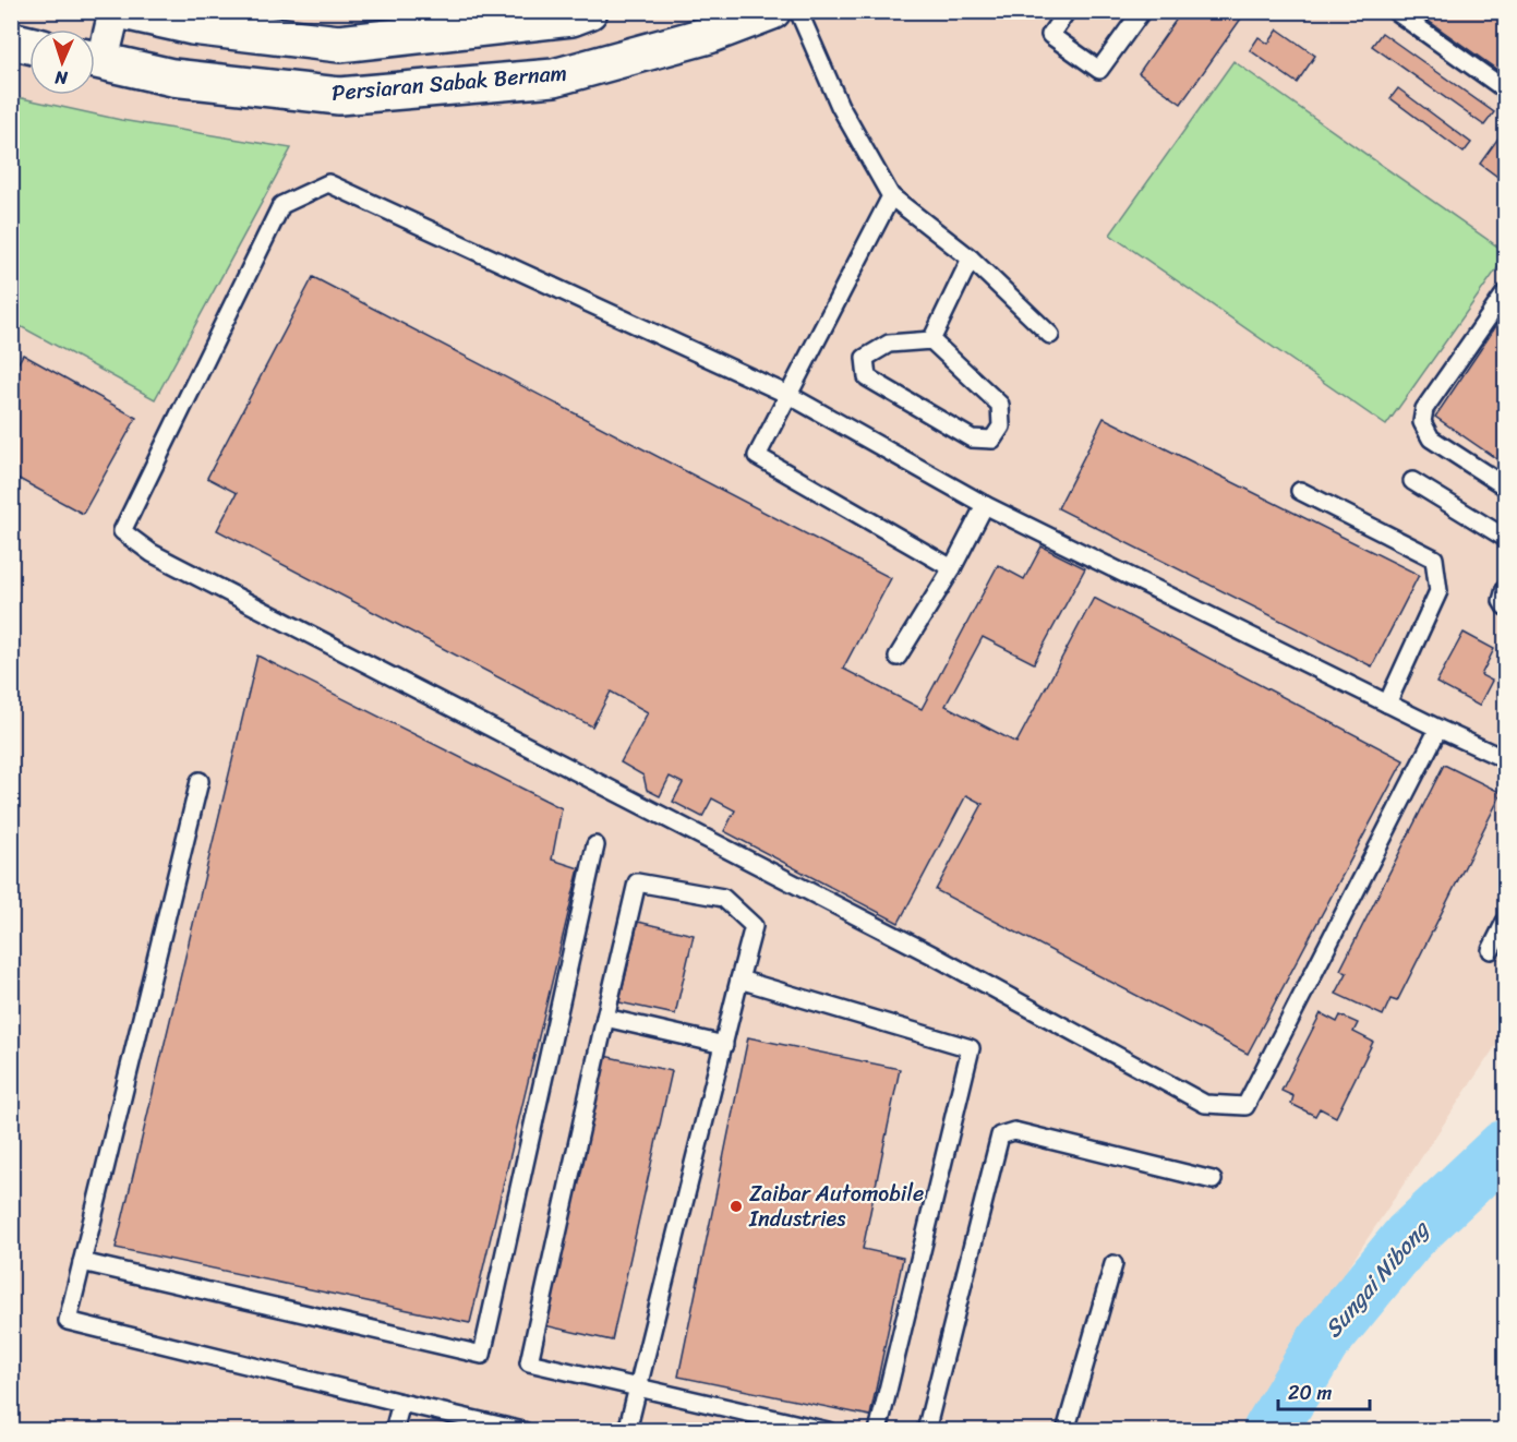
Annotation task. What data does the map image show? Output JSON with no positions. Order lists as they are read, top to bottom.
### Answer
{
  "streets": {
    "street": ["Persiaran Sabak Bernam"]
  },
  "water": ["Sungai Nibong"],
  "places": ["Zaibar Automobile Industries"],
  "scale_bar": "20 m",
  "north": "bottom"
}
